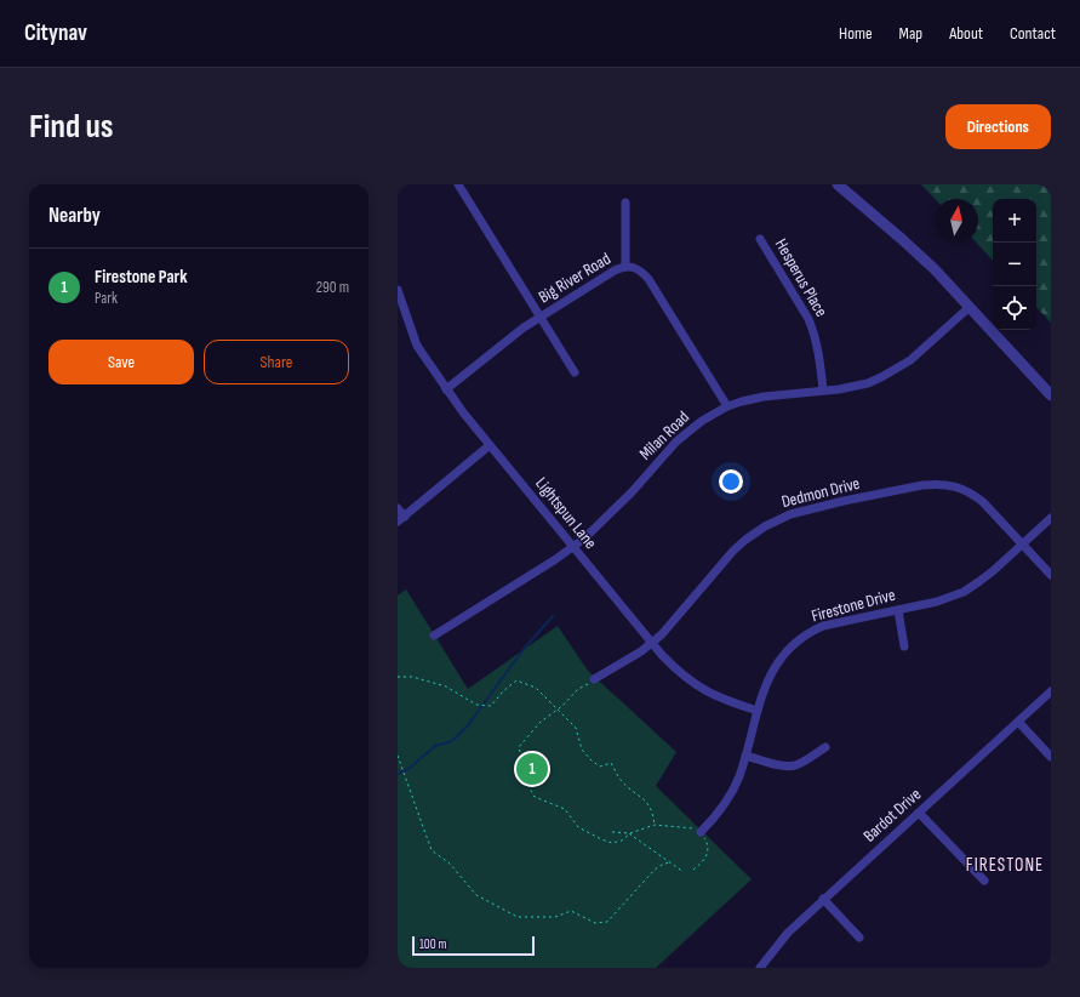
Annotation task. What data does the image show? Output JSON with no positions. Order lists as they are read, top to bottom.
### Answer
{
  "streets": {
    "street": [
      "Big River Road",
      "Hesperus Place",
      "Milan Road",
      "Dedmon Drive",
      "Lightspun Lane",
      "Firestone Drive",
      "Bardot Drive"
    ]
  },
  "crossings": [
    ["Big River Road", "Milan Road"],
    ["Big River Road", "Lightspun Lane"],
    ["Hesperus Place", "Milan Road"],
    ["Milan Road", "Lightspun Lane"],
    ["Dedmon Drive", "Lightspun Lane"],
    ["Dedmon Drive", "Firestone Drive"],
    ["Lightspun Lane", "Firestone Drive"]
  ],
  "districts": ["FIRESTONE"],
  "scale_bar": "100 m",
  "north": "top",
  "page": {
    "header": "Citynav",
    "nav": [
      "Home",
      "Map",
      "About",
      "Contact"
    ],
    "buttons": [
      "Directions",
      ["Save", "Share"]
    ],
    "title": "Find us",
    "heading": "Nearby",
    "map_buttons": ["+", "−"],
    "list": [
      {
        "mark": "1",
        "name": "Firestone Park",
        "note": "Park",
        "value": "290 m"
      }
    ],
    "pins": "1",
    "scale": "100 m"
  }
}
